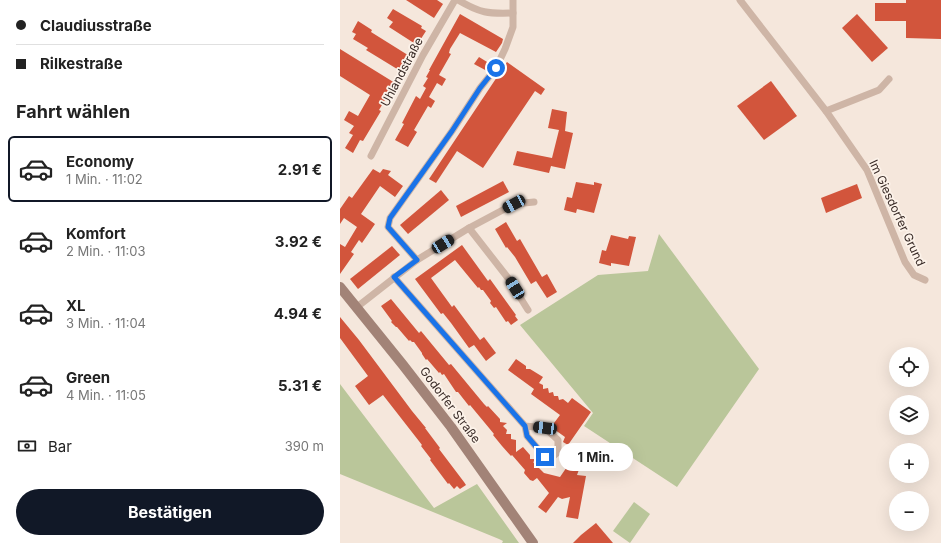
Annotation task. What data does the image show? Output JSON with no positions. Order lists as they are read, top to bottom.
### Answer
{
  "streets": {
    "street": ["Uhlandstraße", "Im Giesdorfer Grund", "Godorfer Straße"]
  },
  "page": {
    "banner": ["Claudiusstraße", "Rilkestraße"],
    "heading": "Fahrt wählen",
    "list": [
      {
        "name": "Economy",
        "note": "1 Min. · 11:02",
        "value": "2.91 €"
      },
      {
        "name": "Komfort",
        "note": "2 Min. · 11:03",
        "value": "3.92 €"
      },
      {
        "name": "XL",
        "note": "3 Min. · 11:04",
        "value": "4.94 €"
      },
      {
        "name": "Green",
        "note": "4 Min. · 11:05",
        "value": "5.31 €"
      }
    ],
    "map_buttons": ["+", "−"],
    "pay": ["Bar", "390 m"],
    "bubble": "1 Min.",
    "buttons": "Bestätigen"
  }
}
